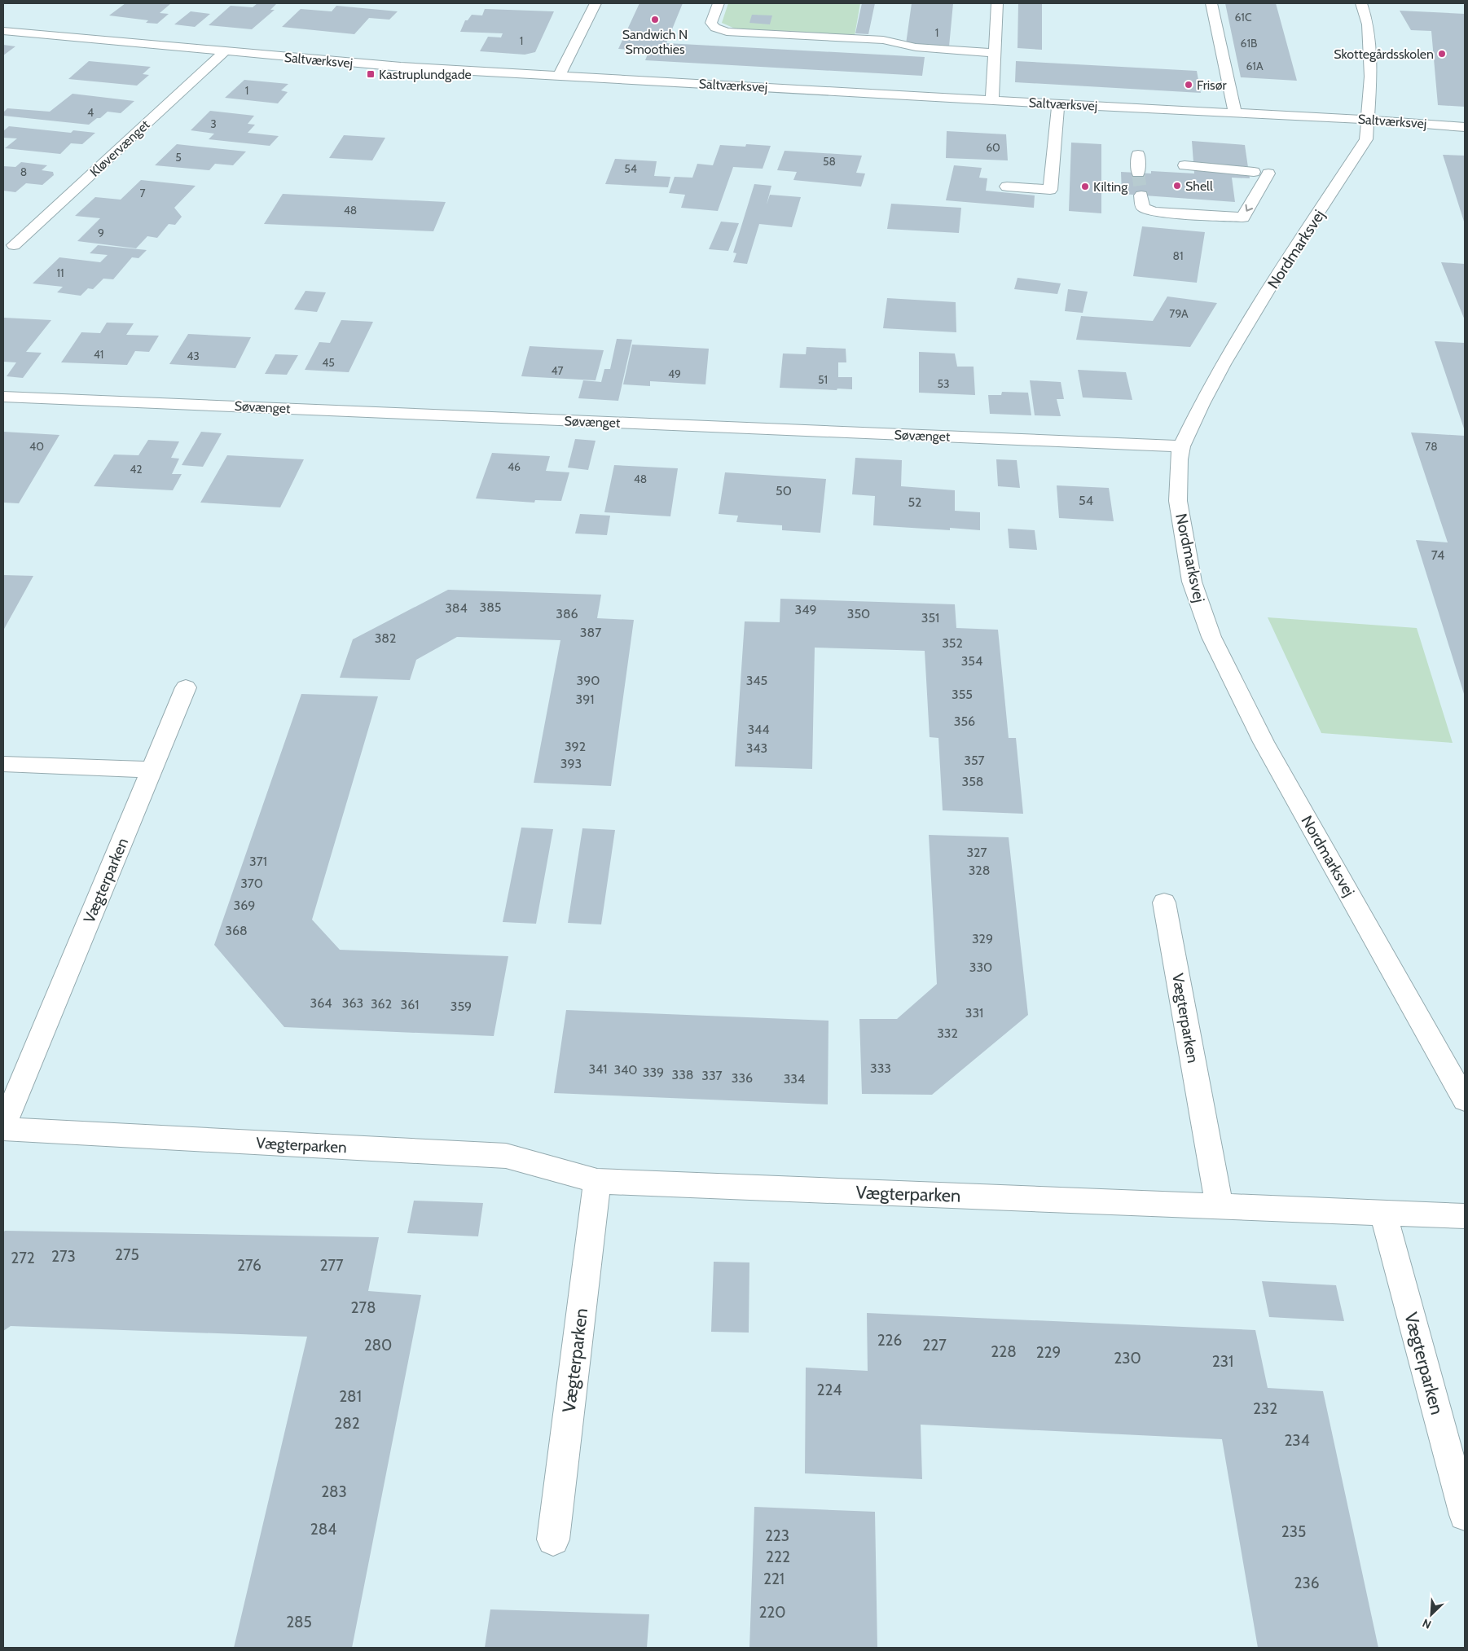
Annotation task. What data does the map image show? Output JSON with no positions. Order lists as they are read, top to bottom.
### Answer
{
  "streets": {
    "street": [
      "Saltværksvej",
      "Kløvervænget",
      "Nordmarksvej",
      "Søvænget",
      "Vægterparken"
    ]
  },
  "crossings": [
    ["Saltværksvej", "Kløvervænget"],
    ["Saltværksvej", "Nordmarksvej"],
    ["Nordmarksvej", "Søvænget"]
  ],
  "places": {
    "other": [
      "Sandwich N Smoothies",
      "Skottegårdsskolen",
      "Frisør",
      "Shell",
      "Kilting"
    ],
    "transit": ["Kastruplundgade"]
  },
  "house_numbers": [
    "61C",
    "1",
    "1",
    "61B",
    "61A",
    "1",
    "4",
    "3",
    "60",
    "5",
    "58",
    "54",
    "8",
    "7",
    "48",
    "9",
    "81",
    "11",
    "79A",
    "41",
    "43",
    "45",
    "47",
    "49",
    "51",
    "53",
    "40",
    "78",
    "46",
    "42",
    "48",
    "50",
    "54",
    "52",
    "74",
    "385",
    "384",
    "349",
    "386",
    "350",
    "351",
    "387",
    "382",
    "352",
    "354",
    "390",
    "345",
    "355",
    "391",
    "356",
    "344",
    "392",
    "343",
    "357",
    "393",
    "358",
    "327",
    "371",
    "328",
    "370",
    "369",
    "368",
    "329",
    "330",
    "364",
    "363",
    "362",
    "361",
    "359",
    "331",
    "332",
    "333",
    "341",
    "340",
    "339",
    "338",
    "337",
    "336",
    "334",
    "275",
    "273",
    "272",
    "276",
    "277",
    "278",
    "226",
    "280",
    "227",
    "228",
    "229",
    "230",
    "231",
    "224",
    "281",
    "232",
    "282",
    "234",
    "283",
    "284",
    "235",
    "223",
    "222",
    "221",
    "236",
    "220",
    "285"
  ],
  "north": "bottom left"
}
